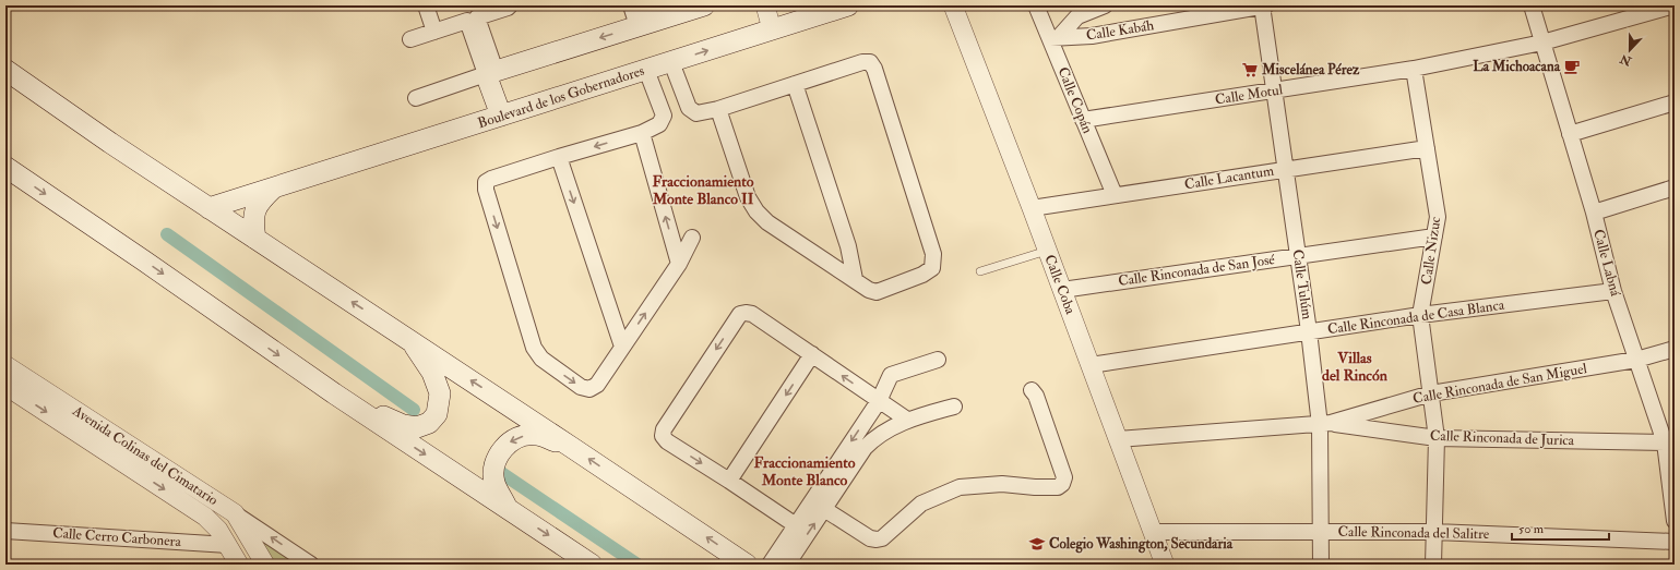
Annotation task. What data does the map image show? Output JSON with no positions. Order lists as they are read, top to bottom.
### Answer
{
  "streets": {
    "main road": ["Boulevard de los Gobernadores"],
    "street": [
      "Calle Kabáh",
      "Calle Motul",
      "Calle Copán",
      "Calle Lacantum",
      "Calle Nizuc",
      "Calle Labná",
      "Calle Rinconada de San José",
      "Calle Coba",
      "Calle Tulúm",
      "Calle Rinconada de Casa Blanca",
      "Calle Rinconada de San Miguel",
      "Calle Rinconada de Jurica",
      "Avenida Colinas del Cimatario",
      "Calle Rinconada del Salitre",
      "Calle Cerro Carbonera"
    ]
  },
  "crossings": [
    ["Calle Kabáh", "Calle Copán"],
    ["Calle Kabáh", "Calle Tulúm"],
    ["Calle Motul", "Calle Copán"],
    ["Calle Motul", "Calle Nizuc"],
    ["Calle Motul", "Calle Labná"],
    ["Calle Motul", "Calle Tulúm"],
    ["Calle Copán", "Calle Lacantum"],
    ["Calle Lacantum", "Calle Nizuc"],
    ["Calle Lacantum", "Calle Coba"],
    ["Calle Lacantum", "Calle Tulúm"],
    ["Calle Nizuc", "Calle Rinconada de San José"],
    ["Calle Nizuc", "Calle Rinconada de Casa Blanca"],
    ["Calle Nizuc", "Calle Rinconada de San Miguel"],
    ["Calle Nizuc", "Calle Rinconada de Jurica"],
    ["Calle Nizuc", "Calle Rinconada del Salitre"],
    ["Calle Labná", "Calle Rinconada de Casa Blanca"],
    ["Calle Labná", "Calle Rinconada de San Miguel"],
    ["Calle Labná", "Calle Rinconada de Jurica"],
    ["Calle Rinconada de San José", "Calle Coba"],
    ["Calle Rinconada de San José", "Calle Tulúm"],
    ["Calle Coba", "Calle Rinconada de Casa Blanca"],
    ["Calle Coba", "Calle Rinconada de San Miguel"],
    ["Calle Coba", "Calle Rinconada del Salitre"],
    ["Calle Tulúm", "Calle Rinconada de Casa Blanca"],
    ["Calle Tulúm", "Calle Rinconada de San Miguel"],
    ["Calle Tulúm", "Calle Rinconada de Jurica"],
    ["Calle Tulúm", "Calle Rinconada del Salitre"],
    ["Calle Rinconada de San Miguel", "Calle Rinconada de Jurica"],
    ["Avenida Colinas del Cimatario", "Calle Cerro Carbonera"]
  ],
  "districts": ["Fraccionamiento Monte Blanco II", "Villas del Rincón", "Fraccionamiento Monte Blanco"],
  "places": {
    "cafe": ["La Michoacana"],
    "supermarket": ["Miscelánea Pérez"],
    "school or university": ["Colegio Washington, Secundaria"]
  },
  "scale_bar": "50 m",
  "north": "bottom"
}
